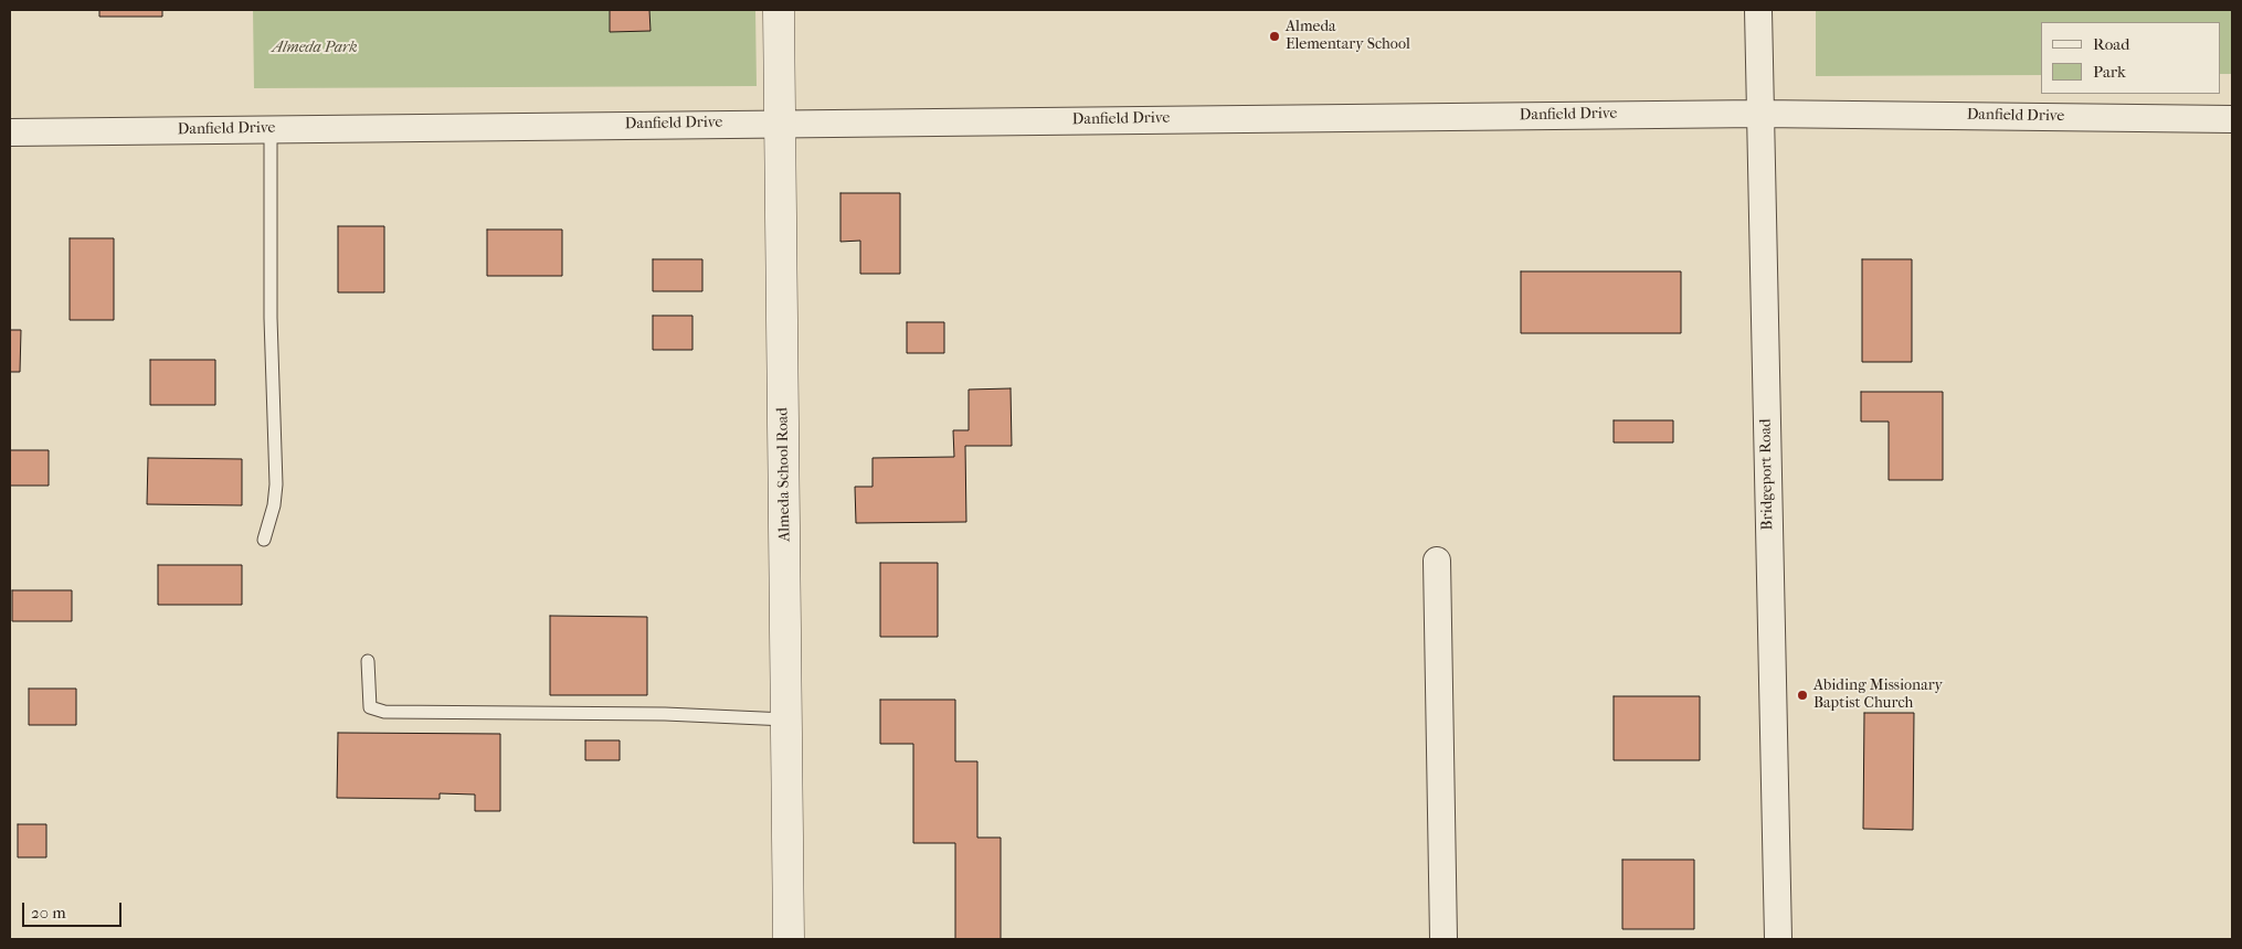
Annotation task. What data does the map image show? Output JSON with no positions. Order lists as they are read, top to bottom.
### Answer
{
  "streets": {
    "street": ["Danfield Drive", "Almeda School Road", "Bridgeport Road"]
  },
  "crossings": [
    ["Danfield Drive", "Almeda School Road"],
    ["Danfield Drive", "Bridgeport Road"]
  ],
  "parks": ["Almeda Park"],
  "places": ["Almeda Elementary School", "Abiding Missionary Baptist Church"],
  "legend": ["Road", "Park"],
  "scale_bar": "20 m"
}
